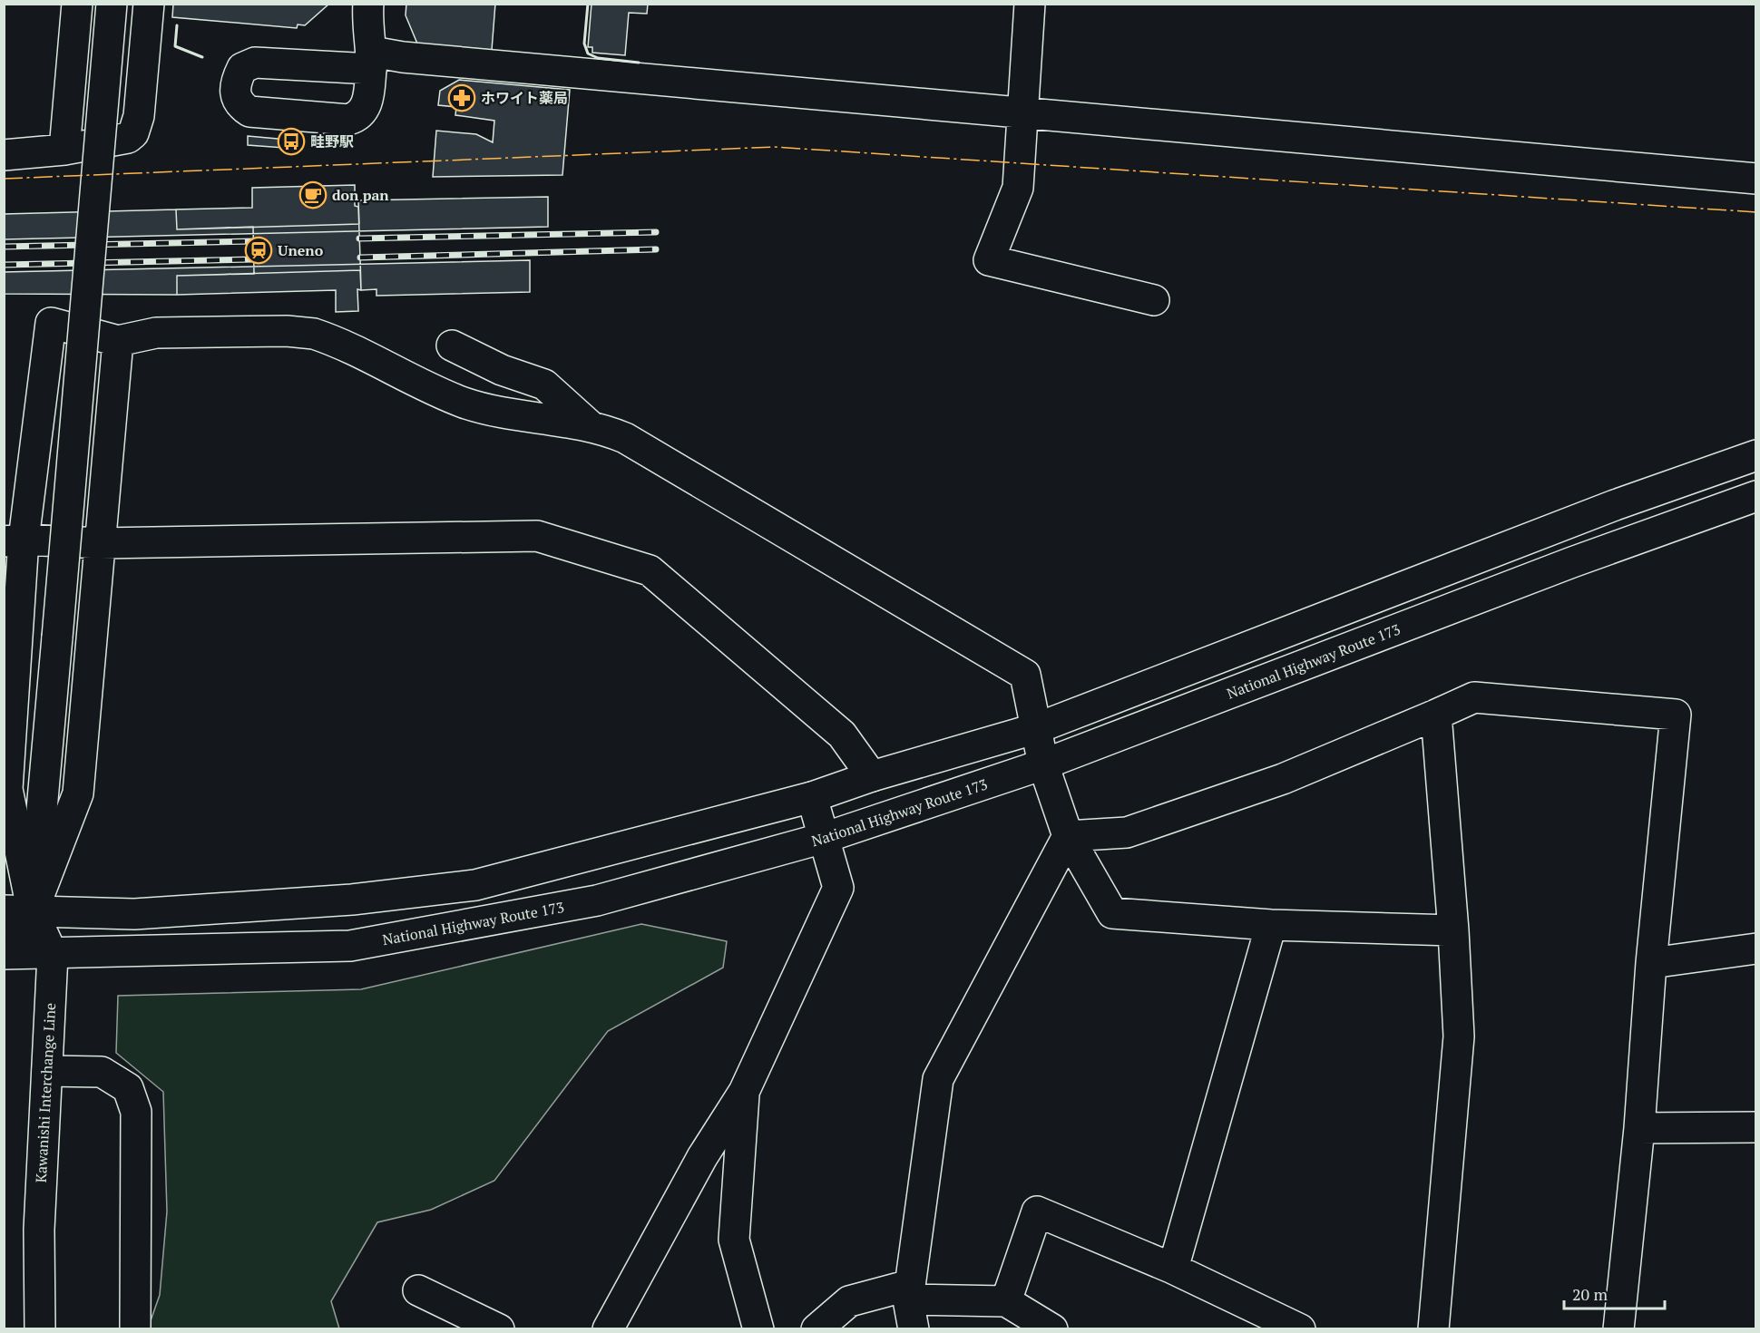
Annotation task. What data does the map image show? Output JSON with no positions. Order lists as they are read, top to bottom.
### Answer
{
  "streets": {
    "main road": ["National Highway Route 173", "Kawanishi Interchange Line"]
  },
  "crossings": [
    ["National Highway Route 173", "Kawanishi Interchange Line"]
  ],
  "places": {
    "pharmacy": ["ホワイト薬局"],
    "bus stop": ["畦野駅"],
    "cafe": ["don pan"],
    "station": ["Uneno"]
  },
  "scale_bar": "20 m"
}
